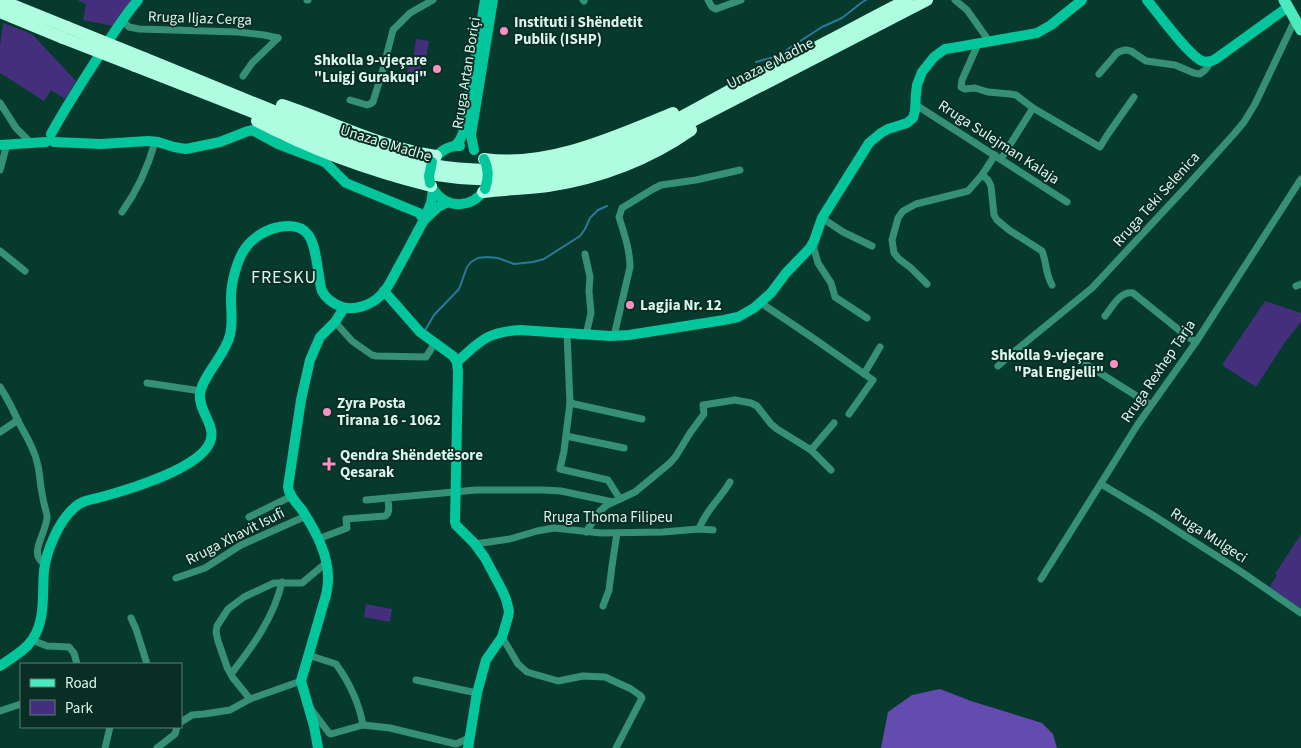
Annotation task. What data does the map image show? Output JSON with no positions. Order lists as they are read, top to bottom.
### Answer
{
  "streets": {
    "highway": ["Unaza e Madhe"],
    "street": [
      "Rruga Iljaz Cerga",
      "Rruga Artan Boriçi",
      "Rruga Sulejman Kalaja",
      "Rruga Teki Selenica",
      "Rruga Rexhep Tarja",
      "Rruga Thoma Filipeu",
      "Rruga Mulgeci",
      "Rruga Xhavit Isufi"
    ]
  },
  "crossings": [
    ["Rruga Rexhep Tarja", "Rruga Mulgeci"]
  ],
  "districts": ["FRESKU"],
  "places": {
    "other": [
      "Instituti i Shëndetit Publik (ISHP)",
      "Shkolla 9-vjeçare \"Luigj Gurakuqi\"",
      "Lagjia Nr. 12",
      "Shkolla 9-vjeçare \"Pal Engjelli\"",
      "Zyra Posta Tirana 16 - 1062"
    ],
    "health": ["Qendra Shëndetësore Qesarak"]
  },
  "legend": ["Road", "Park"]
}
